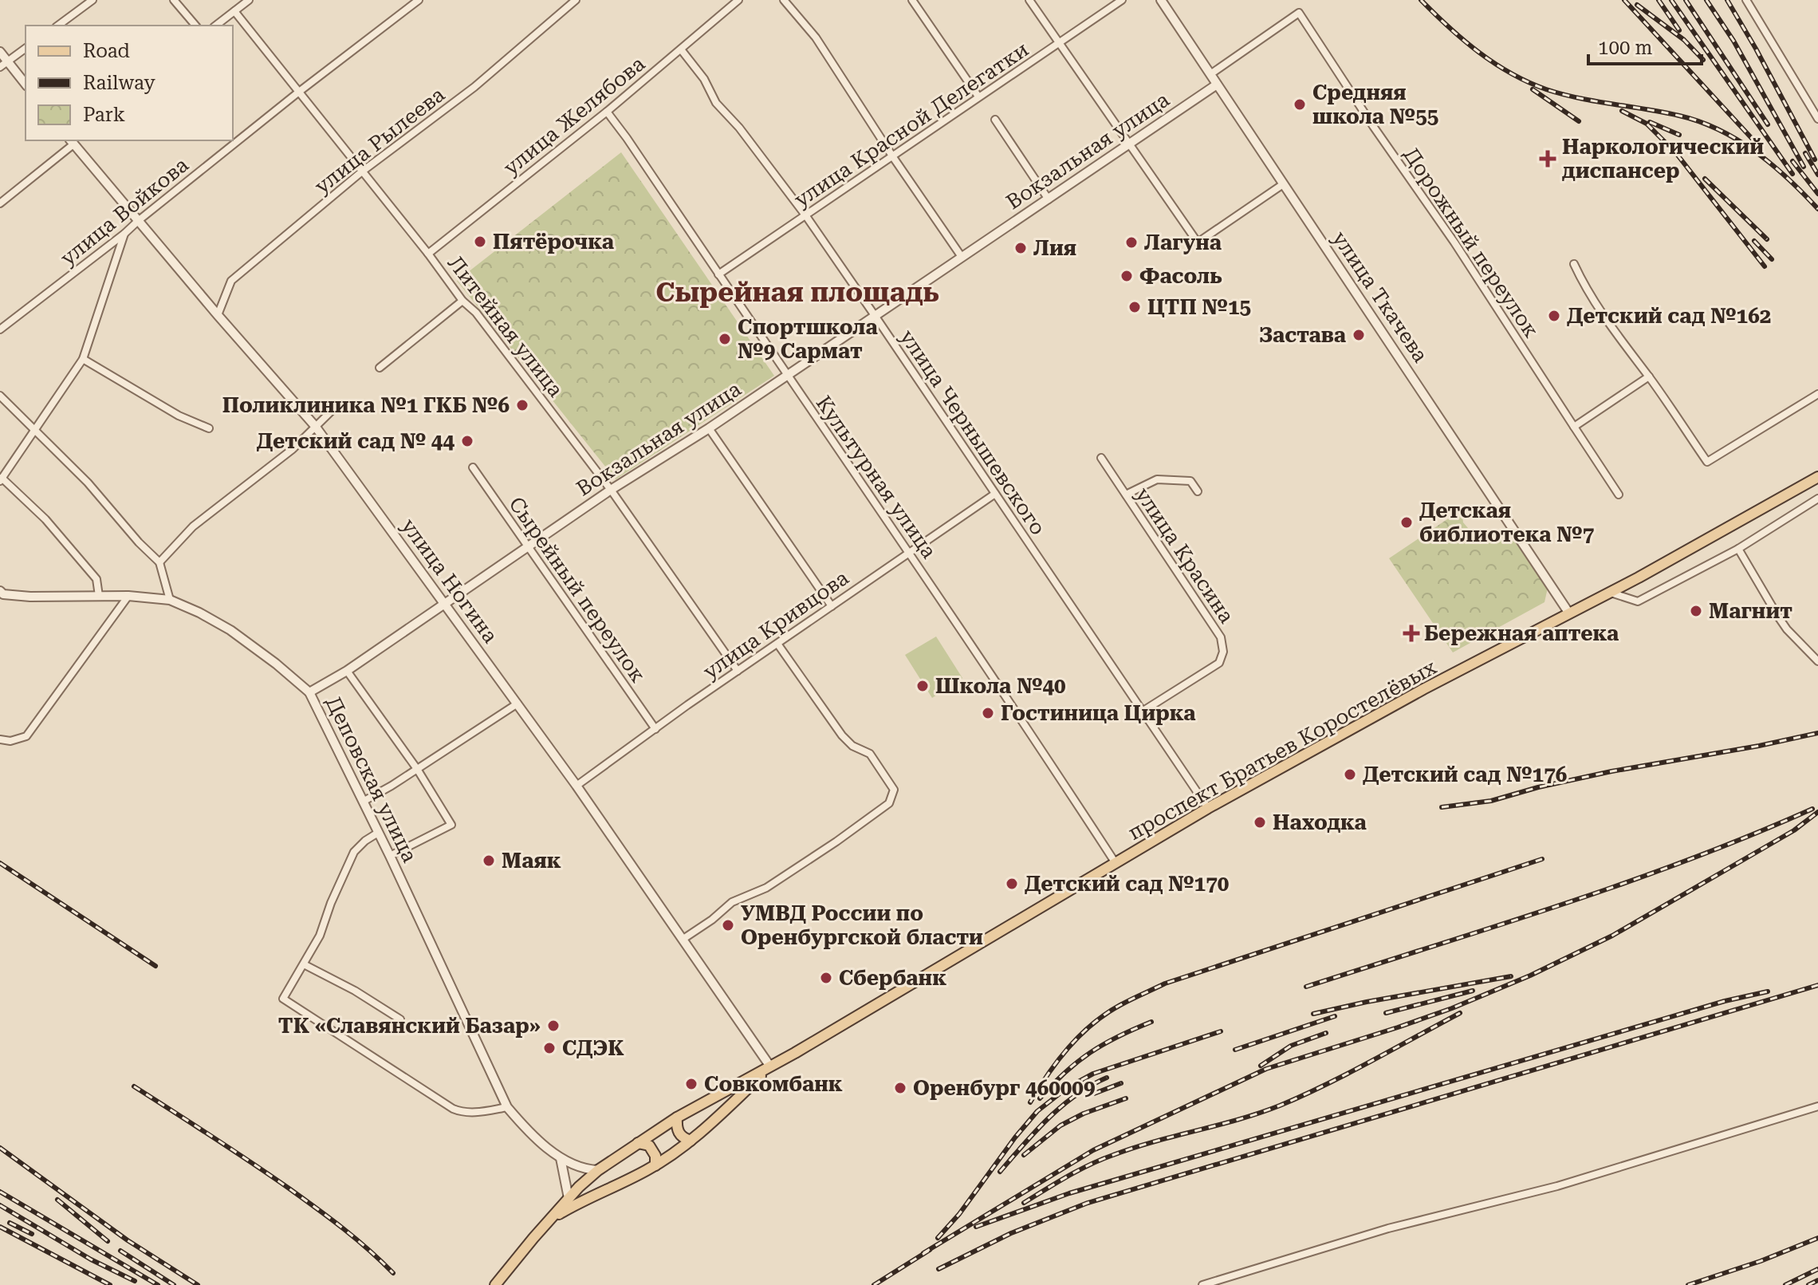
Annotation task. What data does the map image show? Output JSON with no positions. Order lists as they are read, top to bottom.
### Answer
{
  "streets": {
    "main road": ["проспект Братьев Коростелёвых"],
    "street": [
      "улица Желябова",
      "улица Красной Делегатки",
      "улица Рылеева",
      "Вокзальная улица",
      "улица Войкова",
      "Дорожный переулок",
      "улица Ткачева",
      "Литейная улица",
      "улица Чернышевского",
      "Культурная улица",
      "улица Красина",
      "улица Ногина",
      "Сырейный переулок",
      "улица Кривцова",
      "Деповская улица"
    ]
  },
  "crossings": [
    ["улица Желябова", "Литейная улица"],
    ["улица Желябова", "улица Чернышевского"],
    ["улица Желябова", "Культурная улица"],
    ["улица Красной Делегатки", "улица Чернышевского"],
    ["улица Красной Делегатки", "Культурная улица"],
    ["улица Рылеева", "Литейная улица"],
    ["улица Рылеева", "улица Ногина"],
    ["Вокзальная улица", "улица Ткачева"],
    ["Вокзальная улица", "Литейная улица"],
    ["Вокзальная улица", "улица Чернышевского"],
    ["Вокзальная улица", "Культурная улица"],
    ["Вокзальная улица", "улица Ногина"],
    ["Вокзальная улица", "Сырейный переулок"],
    ["Вокзальная улица", "Деповская улица"],
    ["улица Войкова", "Литейная улица"],
    ["улица Войкова", "улица Ногина"],
    ["Дорожный переулок", "улица Ткачева"],
    ["улица Ткачева", "проспект Братьев Коростелёвых"],
    ["Литейная улица", "улица Кривцова"],
    ["улица Чернышевского", "улица Красина"],
    ["улица Чернышевского", "улица Кривцова"],
    ["улица Чернышевского", "проспект Братьев Коростелёвых"],
    ["Культурная улица", "улица Кривцова"],
    ["Культурная улица", "проспект Братьев Коростелёвых"],
    ["улица Ногина", "улица Кривцова"],
    ["улица Ногина", "проспект Братьев Коростелёвых"],
    ["Сырейный переулок", "улица Кривцова"],
    ["проспект Братьев Коростелёвых", "Деповская улица"]
  ],
  "districts": ["Сырейная площадь"],
  "places": {
    "other": [
      "Средняя школа №55",
      "Пятёрочка",
      "Лагуна",
      "Лия",
      "Фасоль",
      "ЦТП №15",
      "Детский сад №162",
      "Застава",
      "Спортшкола №9 Сармат",
      "Поликлиника №1 ГКБ №6",
      "Детский сад № 44",
      "Детская библиотека №7",
      "Магнит",
      "Школа №40",
      "Гостиница Цирка",
      "Детский сад №176",
      "Находка",
      "Маяк",
      "Детский сад №170",
      "УМВД России по Оренбургской бласти",
      "Сбербанк",
      "ТК «Славянский Базар»",
      "СДЭК",
      "Совкомбанк",
      "Оренбург 460009"
    ],
    "health": ["Наркологический диспансер", "Бережная аптека"]
  },
  "legend": ["Road", "Railway", "Park"],
  "scale_bar": "100 m"
}
